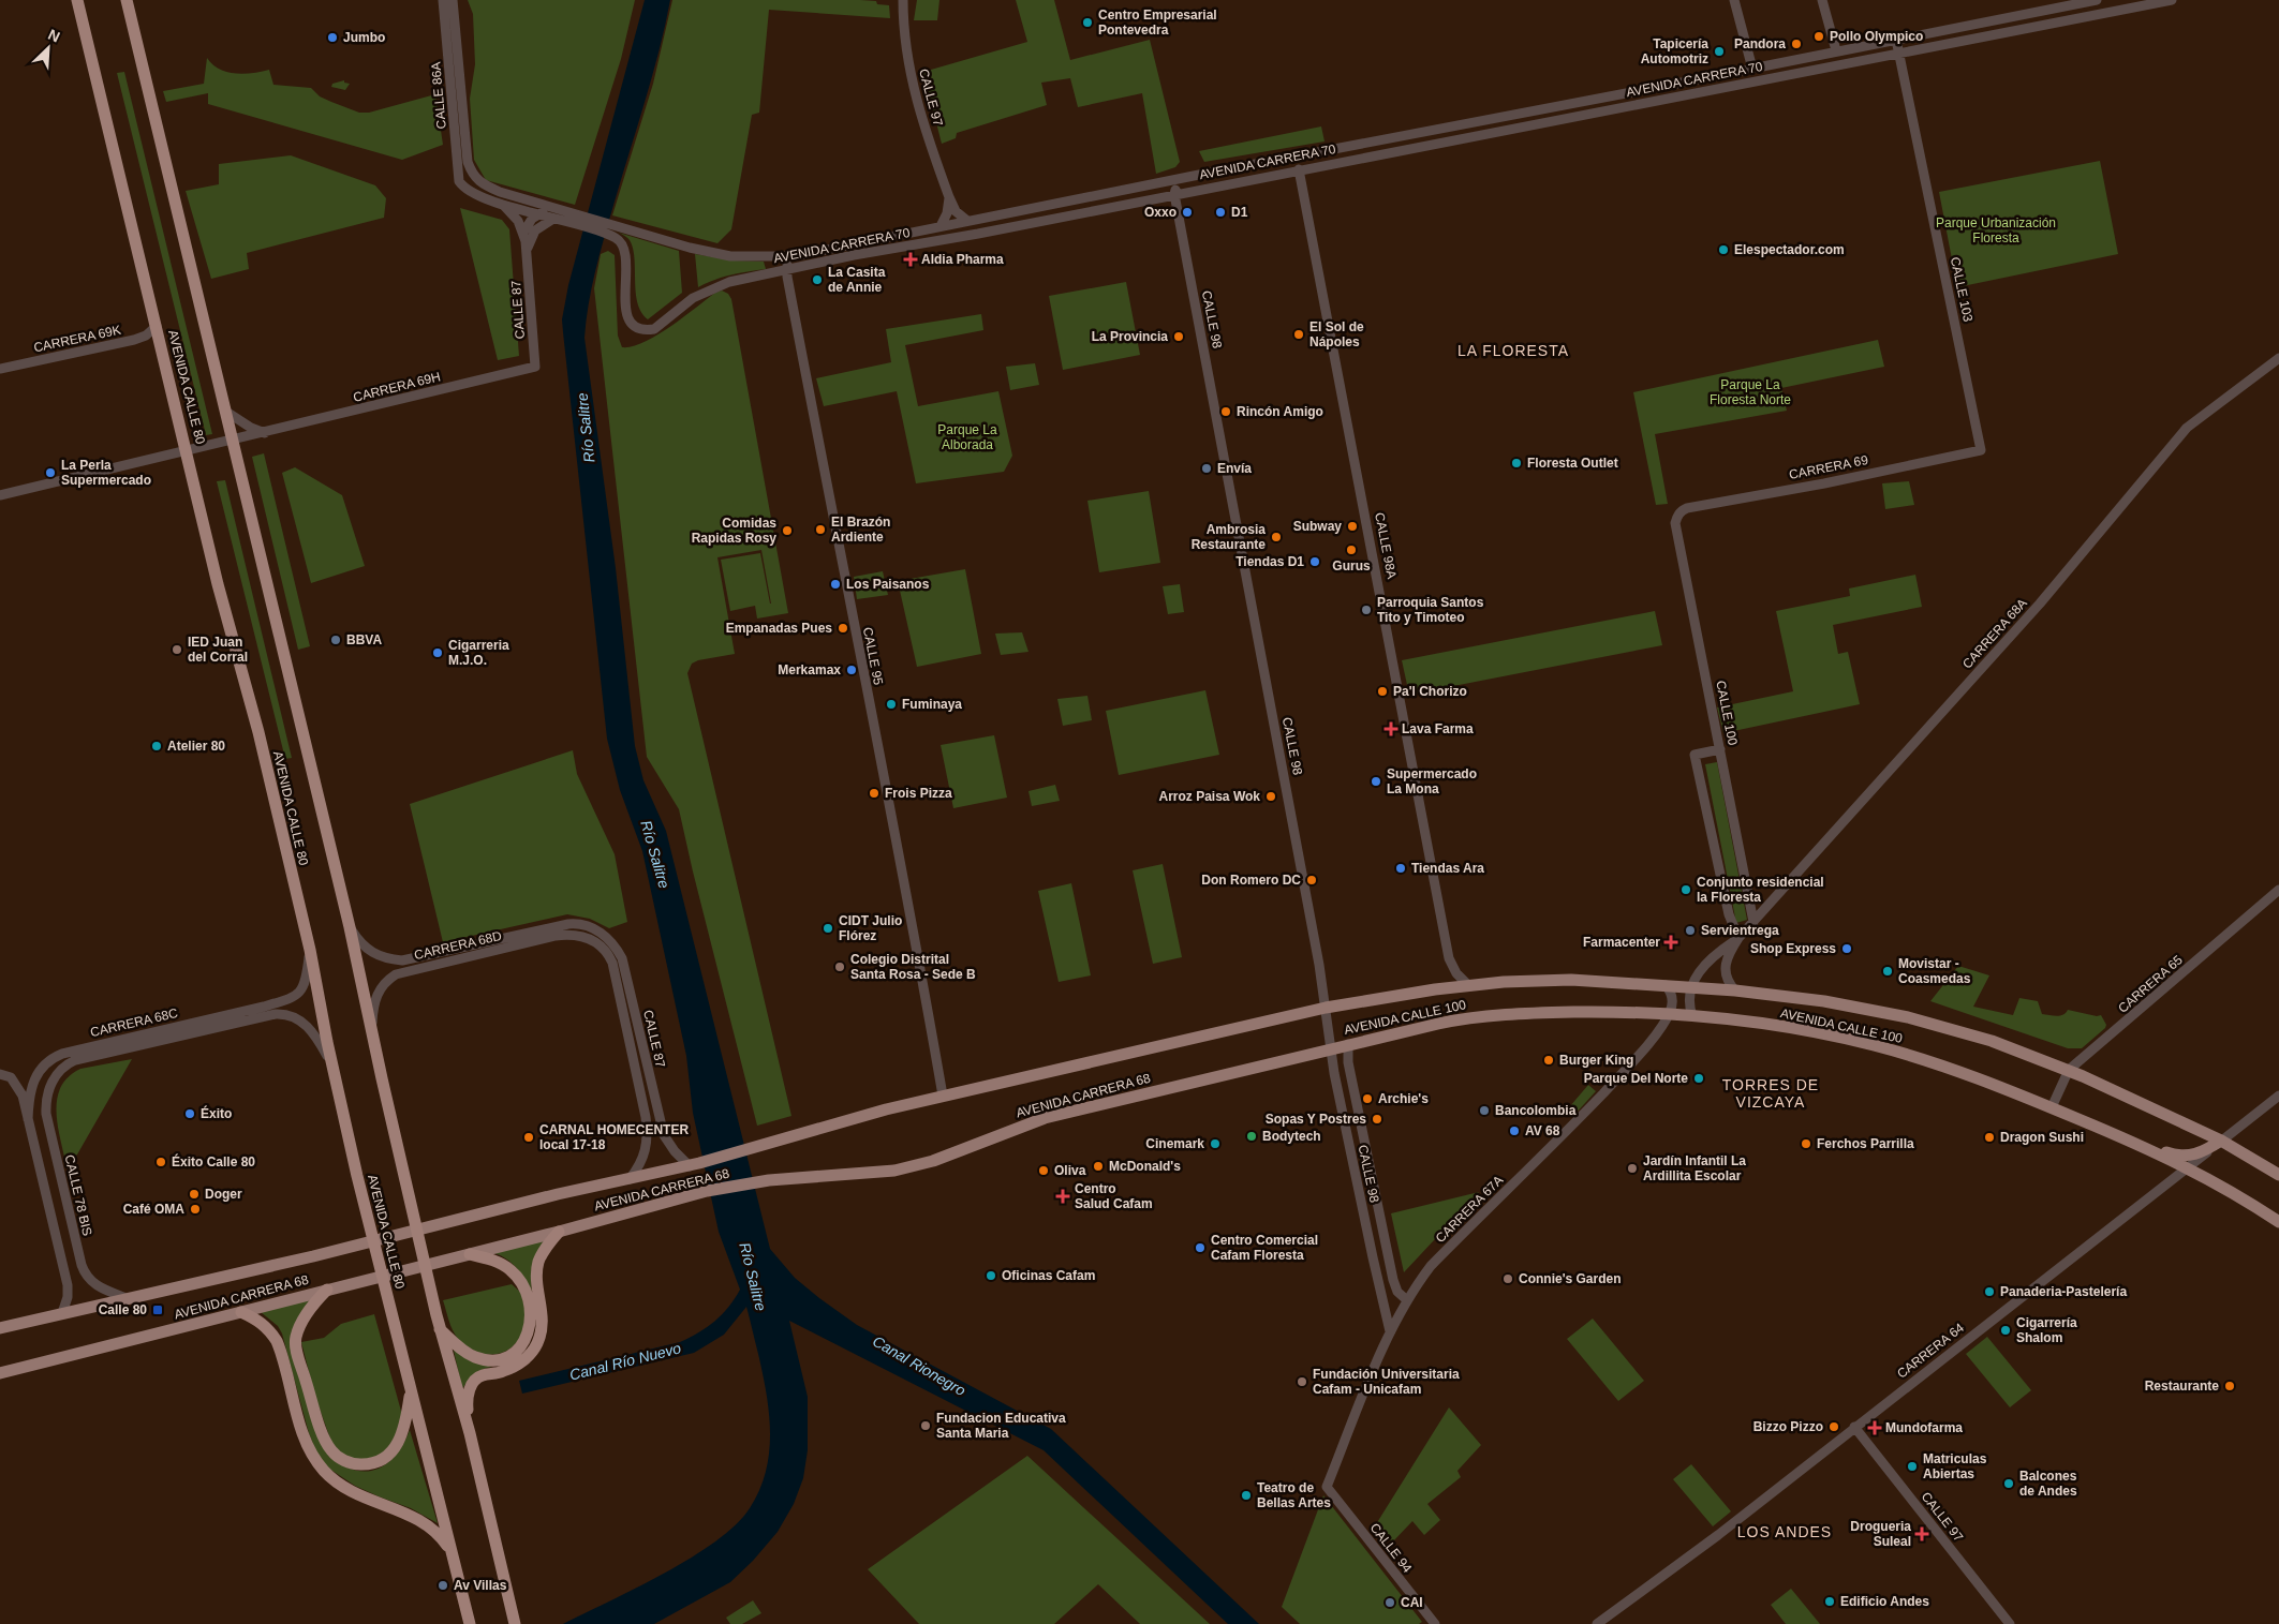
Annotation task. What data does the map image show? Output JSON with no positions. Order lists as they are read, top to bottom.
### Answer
{
  "streets": {
    "highway": ["AVENIDA CALLE 80"],
    "main road": ["AVENIDA CALLE 100", "AVENIDA CARRERA 68"],
    "street": [
      "AVENIDA CARRERA 70",
      "CALLE 86A",
      "CALLE 97",
      "CALLE 103",
      "CALLE 87",
      "CALLE 98",
      "CARRERA 69K",
      "CARRERA 69H",
      "CARRERA 69",
      "CALLE 98A",
      "CARRERA 68A",
      "CALLE 95",
      "CALLE 100",
      "CARRERA 68D",
      "CARRERA 65",
      "CARRERA 68C",
      "CALLE 78 BIS",
      "CARRERA 67A",
      "CARRERA 64",
      "CALLE 94"
    ]
  },
  "crossings": [
    ["AVENIDA CARRERA 70", "CALLE 86A"],
    ["AVENIDA CARRERA 70", "CALLE 97"],
    ["AVENIDA CARRERA 70", "CALLE 103"],
    ["AVENIDA CARRERA 70", "CALLE 87"],
    ["AVENIDA CARRERA 70", "CALLE 98"],
    ["AVENIDA CARRERA 70", "CALLE 98A"],
    ["AVENIDA CARRERA 70", "CALLE 95"],
    ["CALLE 97", "CARRERA 64"],
    ["CALLE 103", "CARRERA 69"],
    ["CALLE 87", "CARRERA 69H"],
    ["CALLE 87", "CARRERA 68D"],
    ["CALLE 87", "AVENIDA CARRERA 68"],
    ["CALLE 98", "AVENIDA CALLE 100"],
    ["CALLE 98", "AVENIDA CARRERA 68"],
    ["CALLE 98", "CARRERA 67A"],
    ["CARRERA 69K", "AVENIDA CALLE 80"],
    ["AVENIDA CALLE 80", "CARRERA 69H"],
    ["AVENIDA CALLE 80", "CARRERA 68C"],
    ["CARRERA 69", "CALLE 100"],
    ["CALLE 98A", "AVENIDA CALLE 100"],
    ["CARRERA 68A", "CALLE 100"],
    ["CARRERA 68A", "AVENIDA CALLE 100"],
    ["CALLE 95", "AVENIDA CARRERA 68"],
    ["CARRERA 65", "AVENIDA CALLE 100"],
    ["AVENIDA CALLE 100", "AVENIDA CARRERA 68"],
    ["AVENIDA CALLE 100", "CARRERA 67A"],
    ["AVENIDA CALLE 100", "CARRERA 64"],
    ["CARRERA 68C", "CALLE 78 BIS"],
    ["AVENIDA CARRERA 68", "CALLE 78 BIS"],
    ["CARRERA 67A", "CALLE 94"]
  ],
  "districts": ["LA FLORESTA", "TORRES DE VIZCAYA", "LOS ANDES"],
  "water": ["Río Salitre", "Canal Río Nuevo", "Canal Rionegro"],
  "parks": ["Parque Urbanización Floresta", "Parque La Floresta Norte", "Parque La Alborada"],
  "places": {
    "other": [
      "Centro Empresarial Pontevedra",
      "Pollo Olympico",
      "Jumbo",
      "Pandora",
      "Tapicería Automotriz",
      "Oxxo",
      "D1",
      "Elespectador.com",
      "La Casita de Annie",
      "El Sol de Nápoles",
      "La Provincia",
      "Rincón Amigo",
      "Floresta Outlet",
      "Envía",
      "La Perla Supermercado",
      "Subway",
      "El Brazón Ardiente",
      "Comidas Rapidas Rosy",
      "Ambrosia Restaurante",
      "Gurus",
      "Tiendas D1",
      "Los Paisanos",
      "Parroquia Santos Tito y Timoteo",
      "Empanadas Pues",
      "BBVA",
      "IED Juan del Corral",
      "Cigarreria M.J.O.",
      "Merkamax",
      "Pa'l Chorizo",
      "Fuminaya",
      "Atelier 80",
      "Supermercado La Mona",
      "Frois Pizza",
      "Arroz Paisa Wok",
      "Tiendas Ara",
      "Don Romero DC",
      "Conjunto residencial la Floresta",
      "CIDT Julio Flórez",
      "Servientrega",
      "Shop Express",
      "Colegio Distrital Santa Rosa - Sede B",
      "Movistar - Coasmedas",
      "Burger King",
      "Parque Del Norte",
      "Archie's",
      "Bancolombia",
      "Éxito",
      "Sopas Y Postres",
      "AV 68",
      "Bodytech",
      "CARNAL HOMECENTER local 17-18",
      "Dragon Sushi",
      "Cinemark",
      "Ferchos Parrilla",
      "Éxito Calle 80",
      "McDonald's",
      "Jardín Infantil La Ardillita Escolar",
      "Oliva",
      "Doger",
      "Café OMA",
      "Centro Comercial Cafam Floresta",
      "Oficinas Cafam",
      "Connie's Garden",
      "Panaderia-Pastelería",
      "Cigarrería Shalom",
      "Fundación Universitaria Cafam - Unicafam",
      "Restaurante",
      "Fundacion Educativa Santa Maria",
      "Bizzo Pizzo",
      "Matriculas Abiertas",
      "Balcones de Andes",
      "Teatro de Bellas Artes",
      "Av Villas",
      "Edificio Andes",
      "CAI"
    ],
    "health": [
      "Aldia Pharma",
      "Lava Farma",
      "Farmacenter",
      "Centro Salud Cafam",
      "Mundofarma",
      "Drogueria Suleal"
    ],
    "transit": ["Calle 80"]
  },
  "north": "top right"
}
